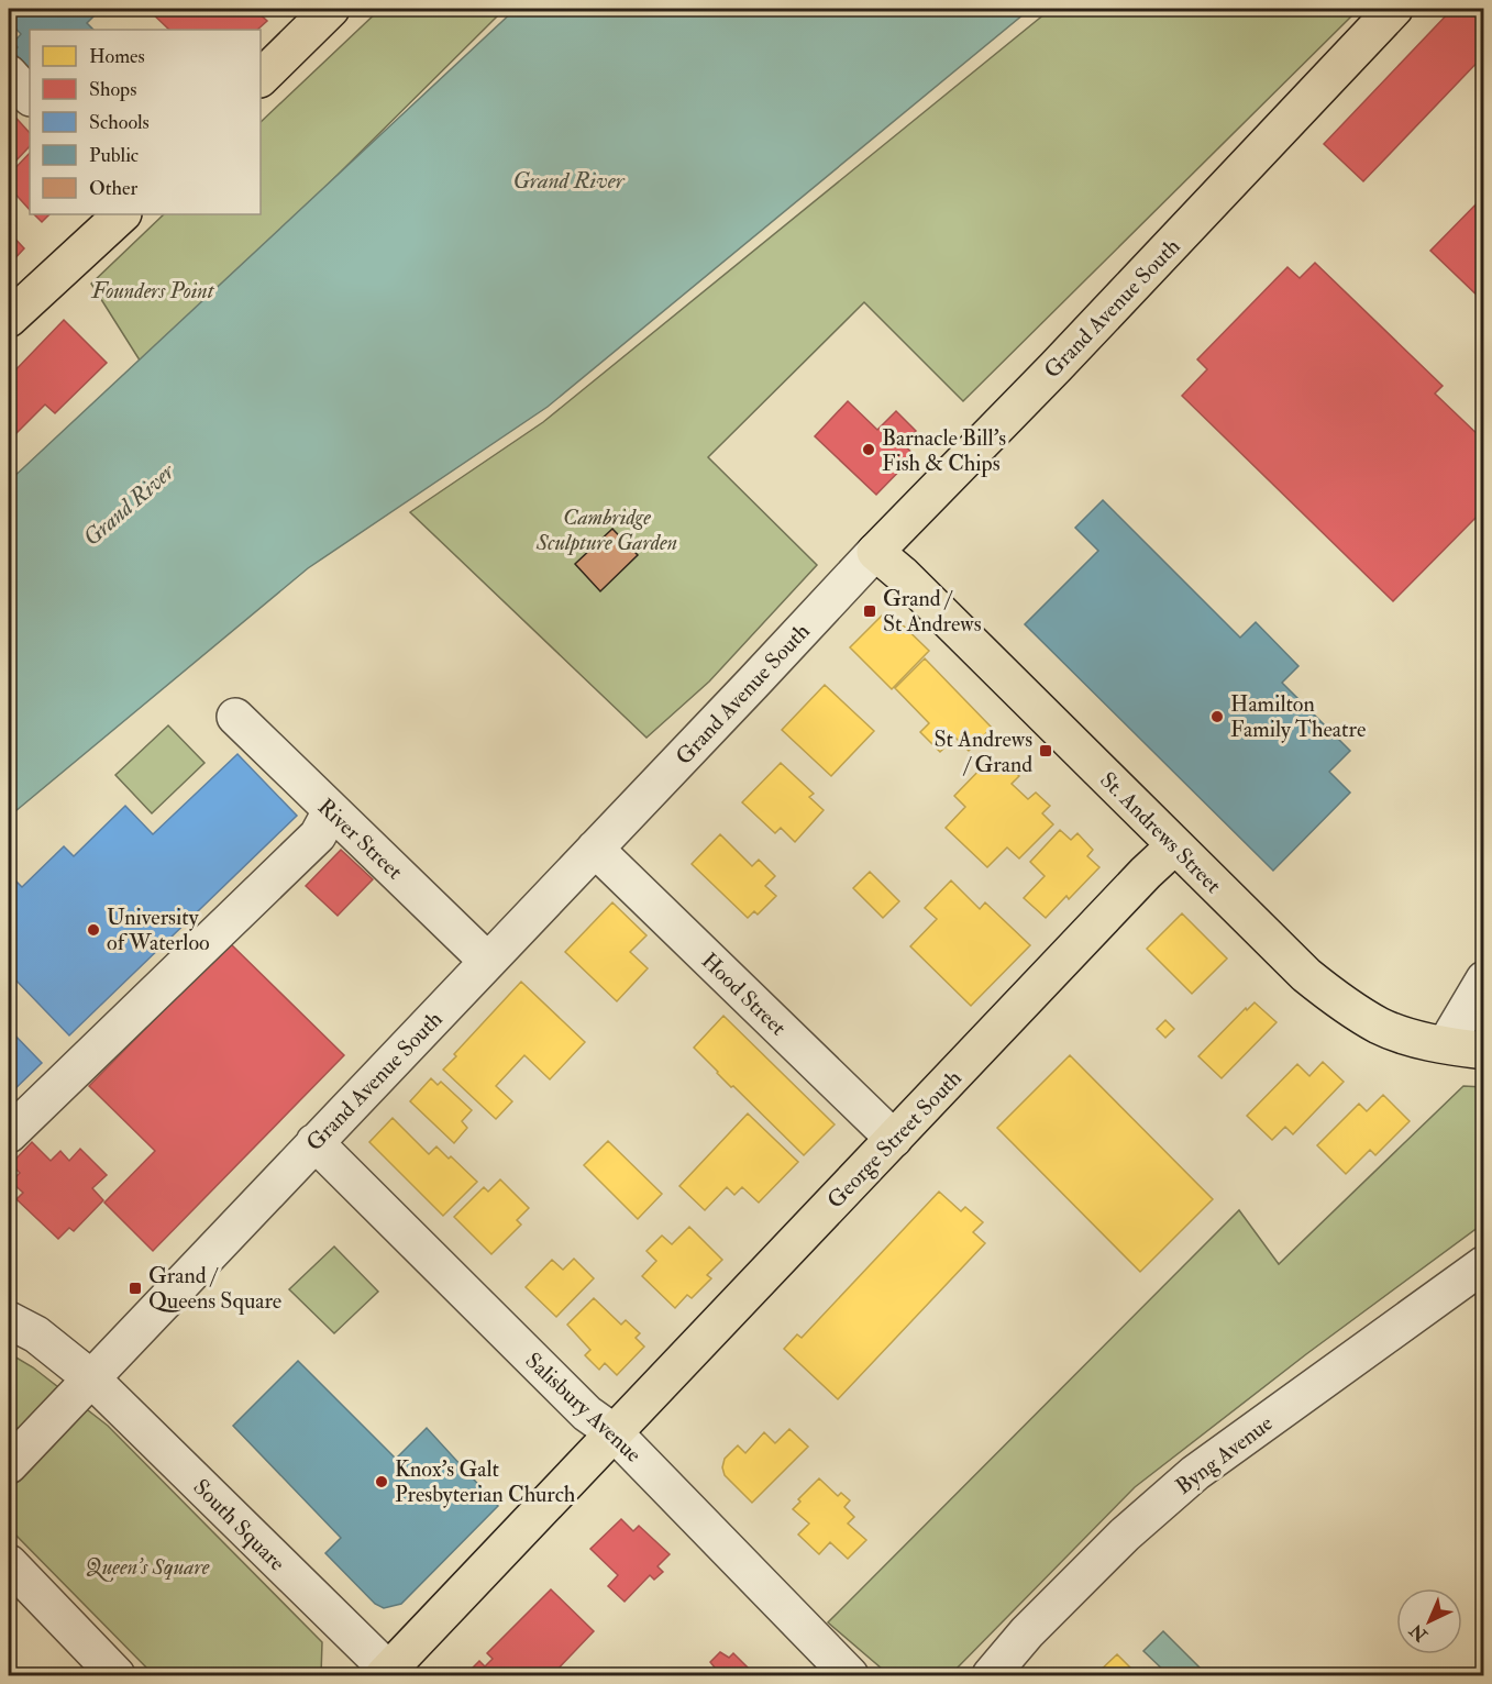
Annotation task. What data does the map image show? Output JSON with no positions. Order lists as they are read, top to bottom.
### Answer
{
  "streets": {
    "main road": ["Grand Avenue South", "St. Andrews Street", "George Street South"],
    "street": [
      "River Street",
      "Hood Street",
      "Salisbury Avenue",
      "Byng Avenue",
      "South Square"
    ]
  },
  "crossings": [
    ["Grand Avenue South", "St. Andrews Street"],
    ["Grand Avenue South", "River Street"],
    ["Grand Avenue South", "Hood Street"],
    ["Grand Avenue South", "Salisbury Avenue"],
    ["Grand Avenue South", "South Square"],
    ["St. Andrews Street", "George Street South"],
    ["Hood Street", "George Street South"],
    ["George Street South", "Salisbury Avenue"],
    ["George Street South", "South Square"]
  ],
  "water": ["Grand River"],
  "parks": ["Founders Point", "Cambridge Sculpture Garden", "Queen's Square"],
  "places": {
    "other": [
      "Barnacle Bill's Fish & Chips",
      "Hamilton Family Theatre",
      "University of Waterloo",
      "Knox's Galt Presbyterian Church"
    ],
    "transit": ["Grand / St Andrews", "St Andrews / Grand", "Grand / Queens Square"]
  },
  "legend": [
    "Homes",
    "Shops",
    "Schools",
    "Public",
    "Other"
  ],
  "north": "bottom left"
}
